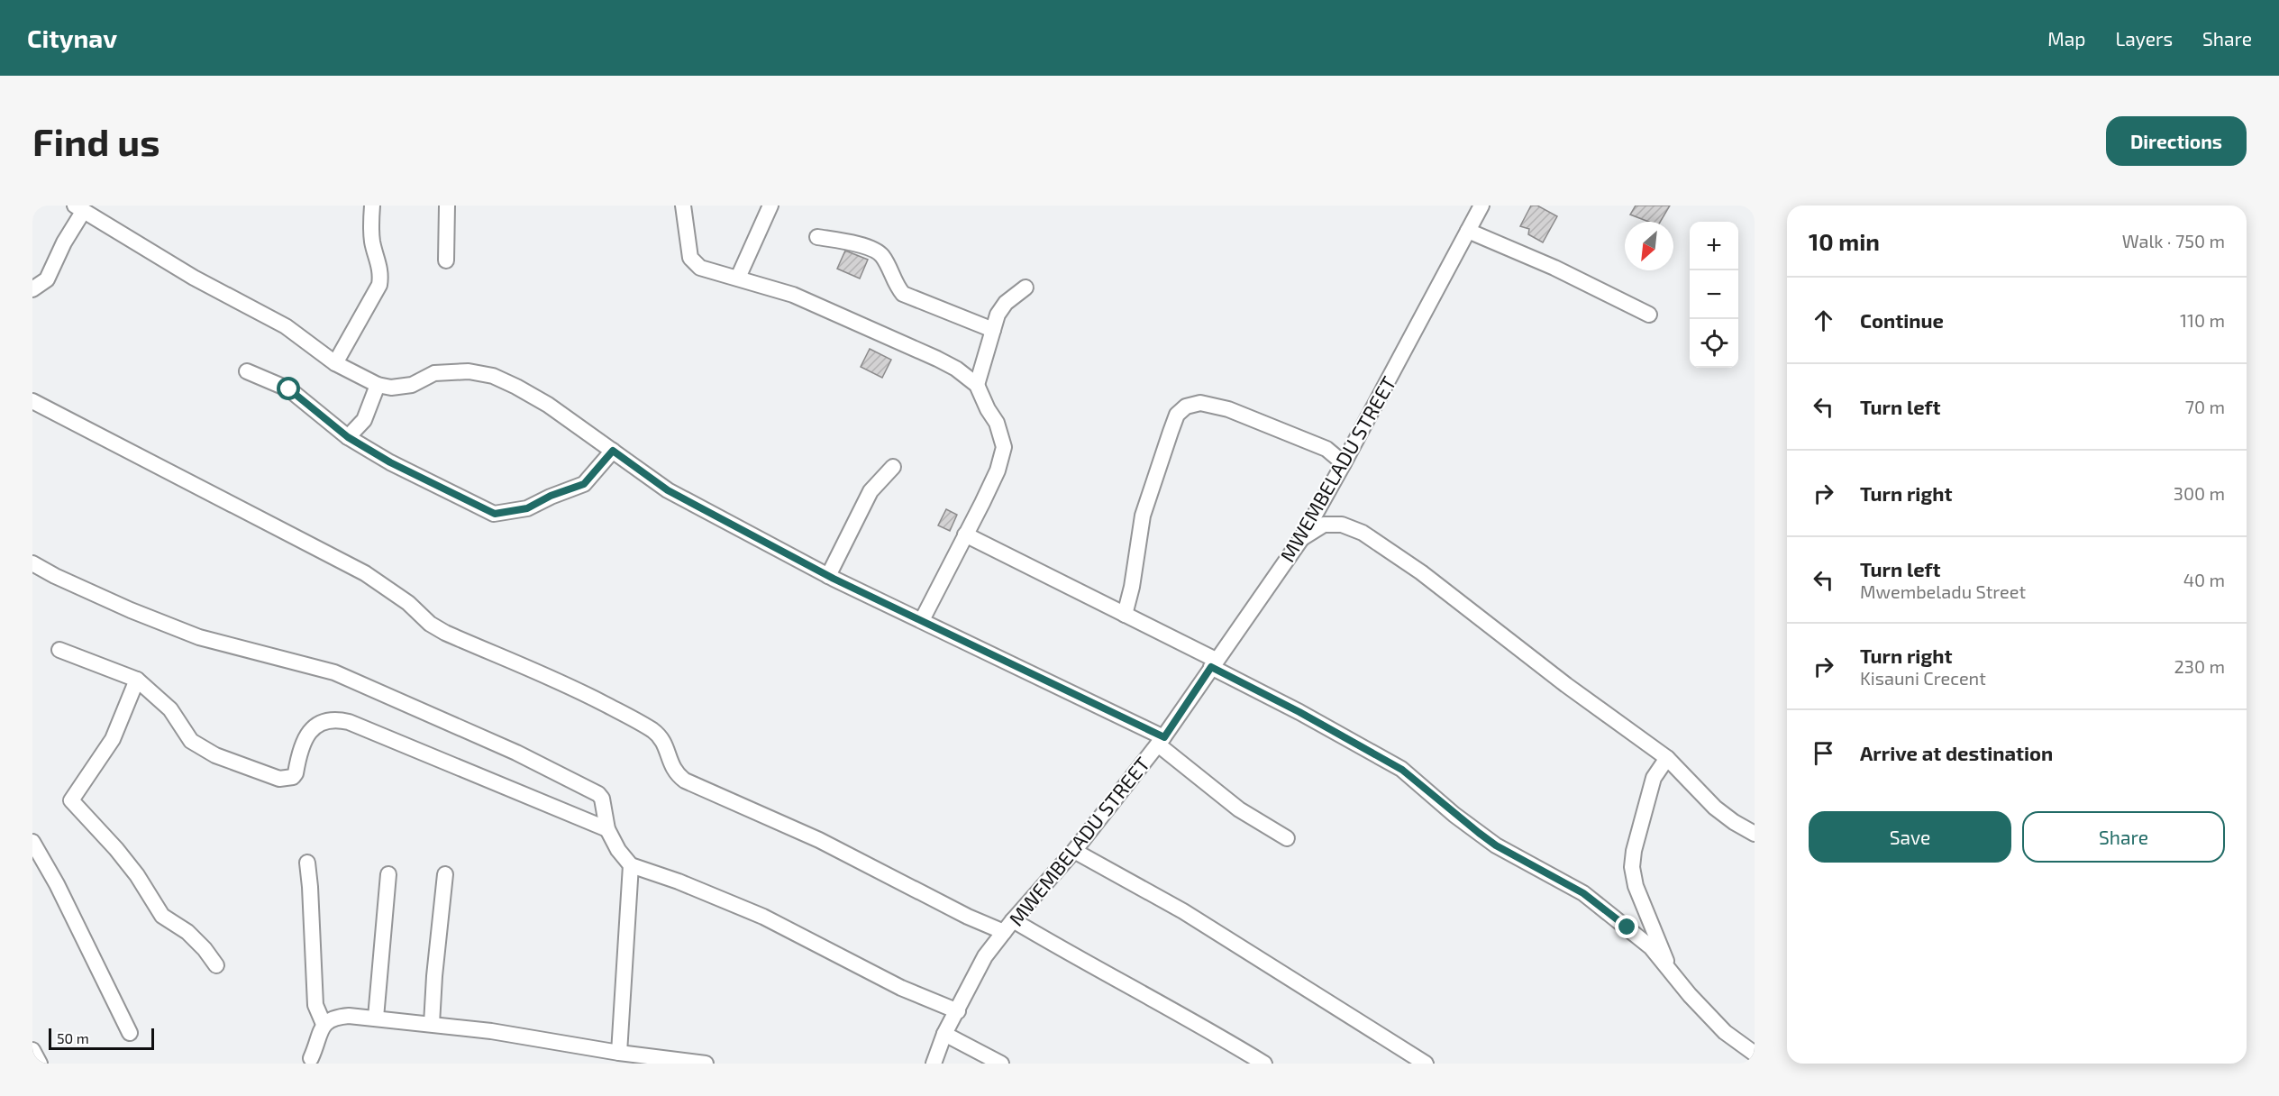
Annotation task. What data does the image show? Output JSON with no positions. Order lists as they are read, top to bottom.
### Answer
{
  "streets": {
    "street": ["MWEMBELADU STREET"]
  },
  "scale_bar": "50 m",
  "north": "bottom left",
  "page": {
    "header": "Citynav",
    "nav": ["Map", "Layers", "Share"],
    "buttons": [
      "Directions",
      ["Save", "Share"]
    ],
    "title": "Find us",
    "heading": ["10 min", "Walk · 750 m"],
    "map_buttons": ["+", "−"],
    "list": [
      ["Continue", "110 m"],
      ["Turn left", "70 m"],
      ["Turn right", "300 m"],
      ["Turn left", "Mwembeladu Street", "40 m"],
      ["Turn right", "Kisauni Crecent", "230 m"],
      "Arrive at destination"
    ],
    "scale": "50 m"
  }
}
